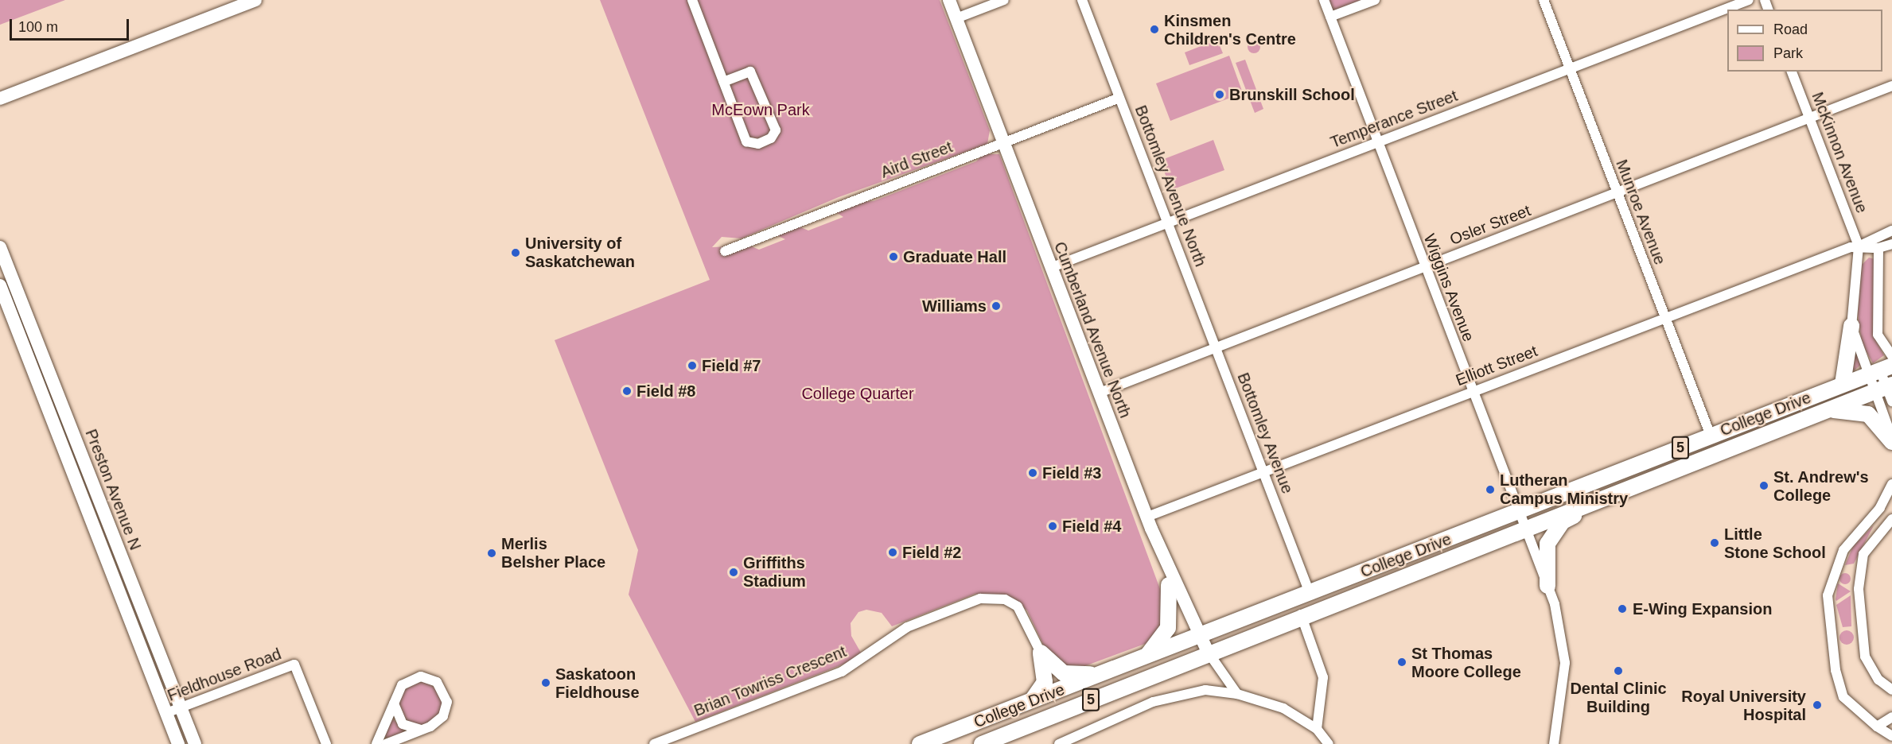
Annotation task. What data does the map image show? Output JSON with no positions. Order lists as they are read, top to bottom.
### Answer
{
  "streets": {
    "main road": [
      "Cumberland Avenue North",
      "College Drive",
      "5",
      "Preston Avenue N"
    ],
    "street": [
      "Temperance Street",
      "McKinnon Avenue",
      "Aird Street",
      "Bottomley Avenue North",
      "Munroe Avenue",
      "Osler Street",
      "Wiggins Avenue",
      "Elliott Street",
      "Bottomley Avenue",
      "Fieldhouse Road",
      "Brian Towriss Crescent"
    ]
  },
  "crossings": [
    ["Temperance Street", "Bottomley Avenue North"],
    ["Temperance Street", "Munroe Avenue"],
    ["Temperance Street", "Wiggins Avenue"],
    ["Temperance Street", "Cumberland Avenue North"],
    ["McKinnon Avenue", "Osler Street"],
    ["McKinnon Avenue", "Elliott Street"],
    ["Aird Street", "Bottomley Avenue North"],
    ["Aird Street", "Cumberland Avenue North"],
    ["Bottomley Avenue North", "Bottomley Avenue"],
    ["Munroe Avenue", "Osler Street"],
    ["Munroe Avenue", "Elliott Street"],
    ["Munroe Avenue", "College Drive"],
    ["Osler Street", "Wiggins Avenue"],
    ["Osler Street", "Cumberland Avenue North"],
    ["Osler Street", "Bottomley Avenue"],
    ["Wiggins Avenue", "Elliott Street"],
    ["Wiggins Avenue", "College Drive"],
    ["Cumberland Avenue North", "Elliott Street"],
    ["Cumberland Avenue North", "College Drive"],
    ["Elliott Street", "Bottomley Avenue"],
    ["College Drive", "Bottomley Avenue"],
    ["Preston Avenue N", "Fieldhouse Road"]
  ],
  "parks": ["McEown Park", "College Quarter"],
  "places": [
    "Kinsmen Children's Centre",
    "Brunskill School",
    "University of Saskatchewan",
    "Graduate Hall",
    "Williams",
    "Field #7",
    "Field #8",
    "Field #3",
    "St. Andrew's College",
    "Lutheran Campus Ministry",
    "Field #4",
    "Little Stone School",
    "Field #2",
    "Merlis Belsher Place",
    "Griffiths Stadium",
    "E-Wing Expansion",
    "St Thomas Moore College",
    "Dental Clinic Building",
    "Saskatoon Fieldhouse",
    "Royal University Hospital"
  ],
  "legend": ["Road", "Park"],
  "scale_bar": "100 m"
}
